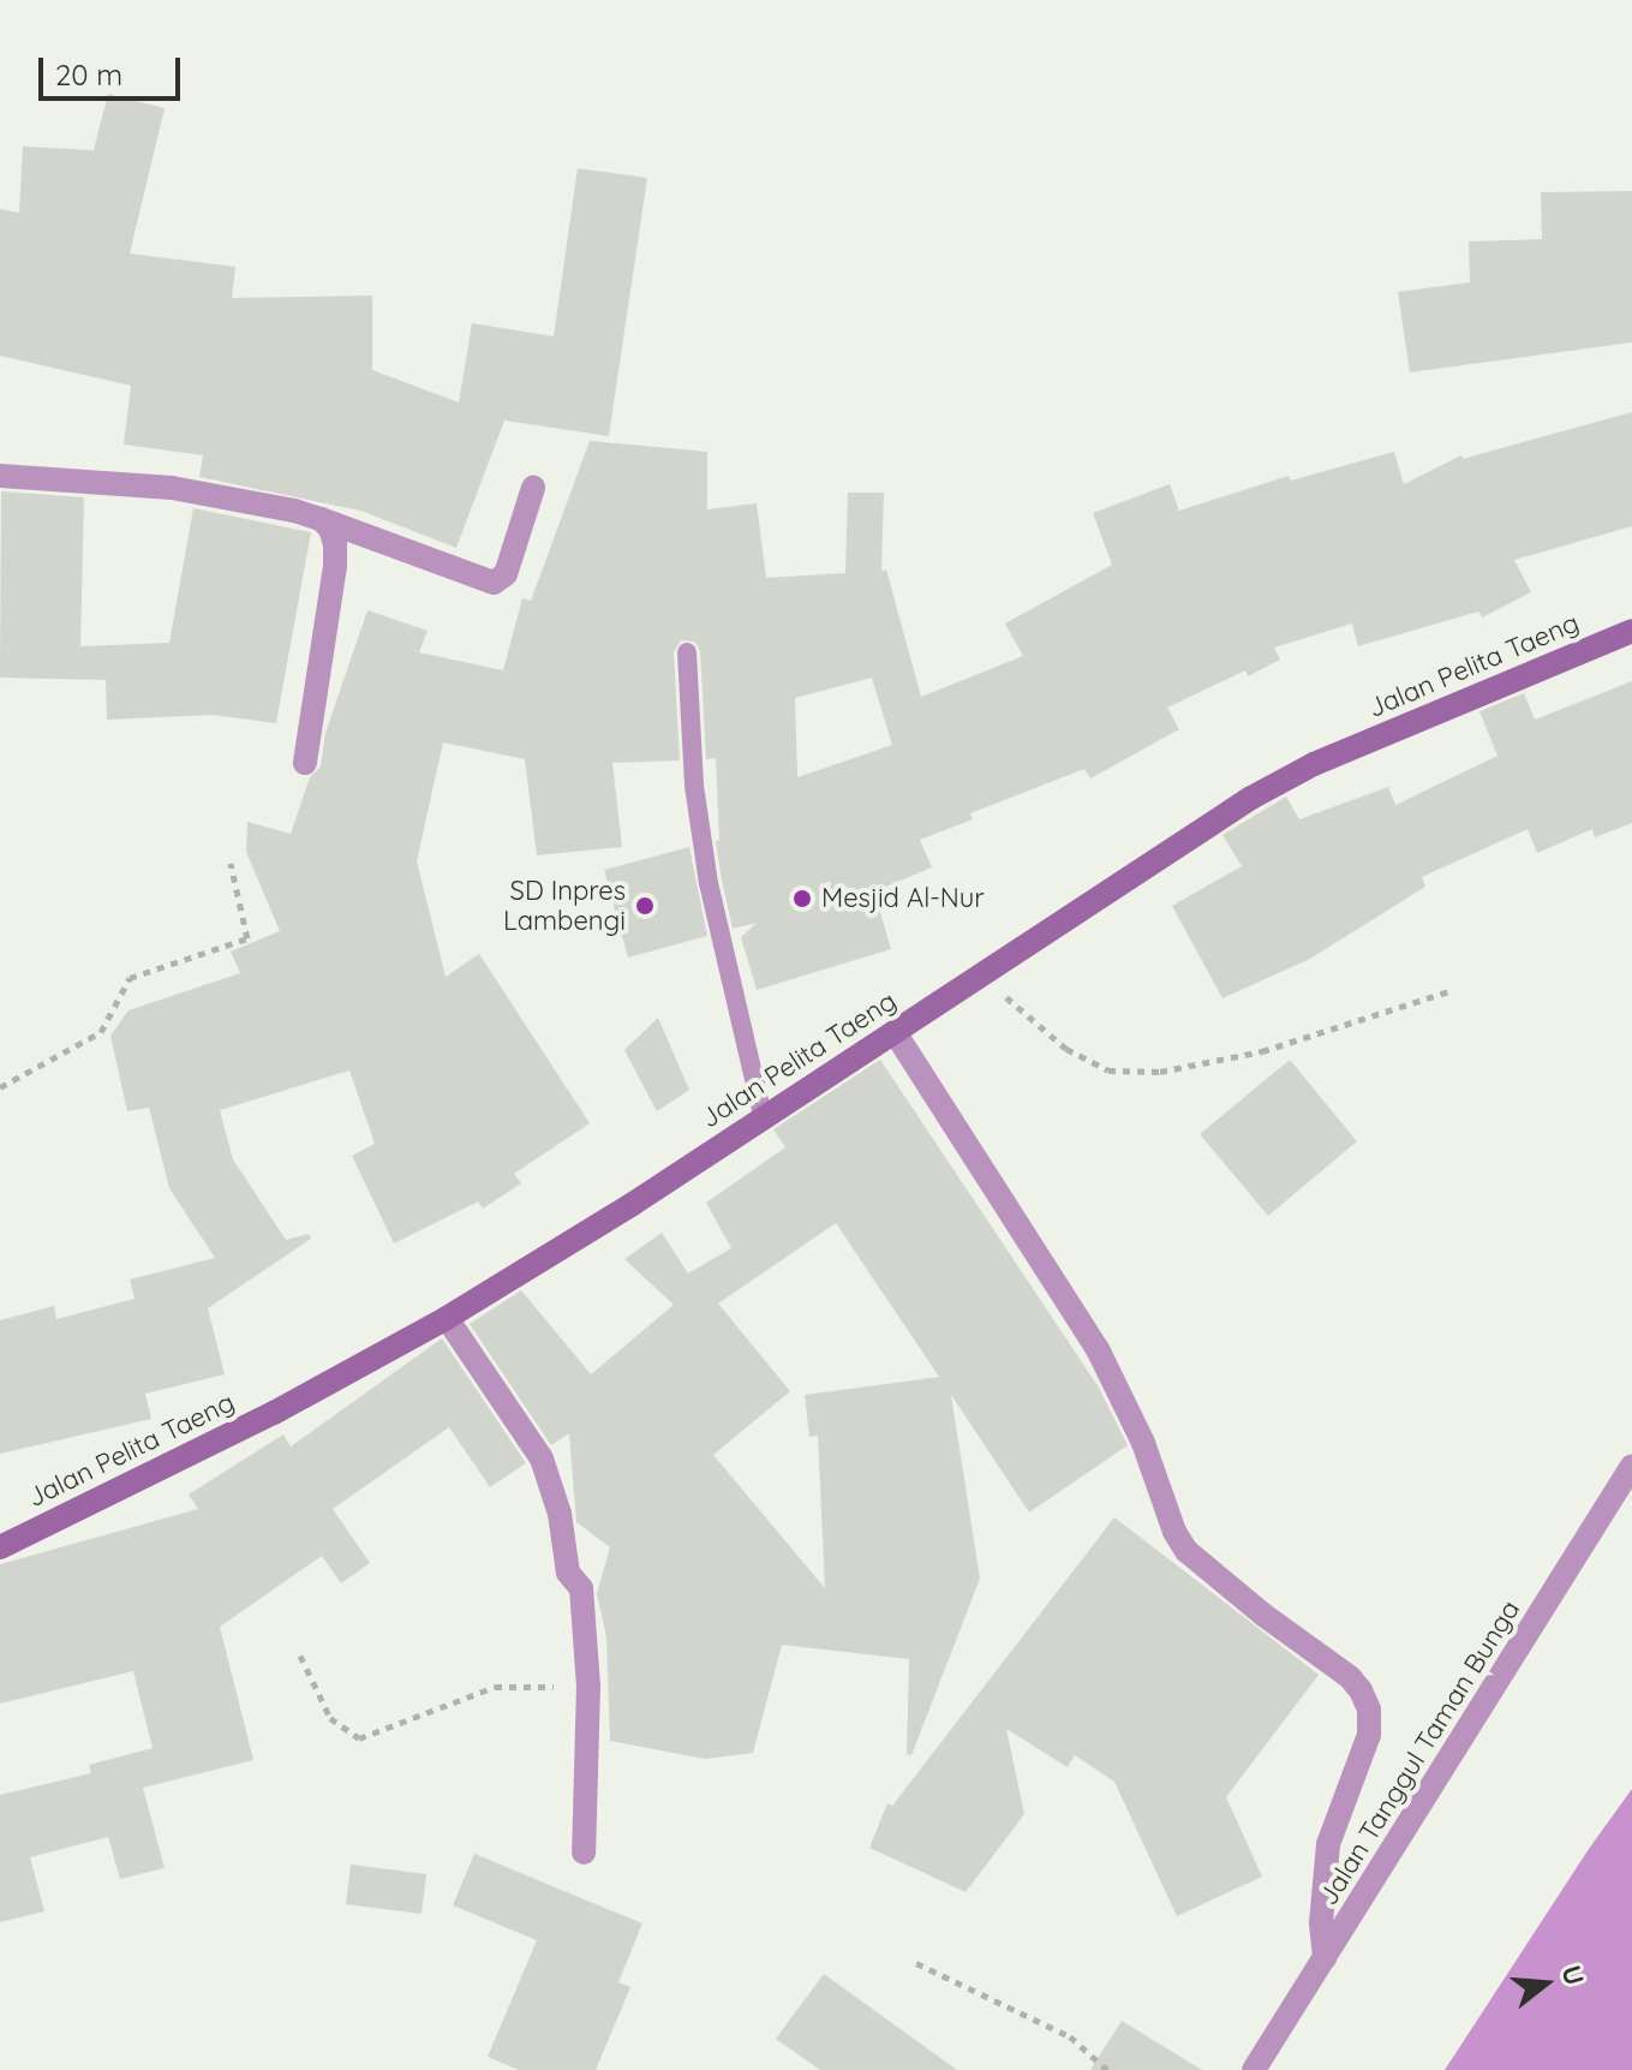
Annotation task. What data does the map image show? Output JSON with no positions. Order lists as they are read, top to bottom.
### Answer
{
  "streets": {
    "street": ["Jalan Pelita Taeng", "Jalan Tanggul Taman Bunga"]
  },
  "places": ["Mesjid Al-Nur", "SD Inpres Lambengi"],
  "scale_bar": "20 m",
  "north": "right"
}
